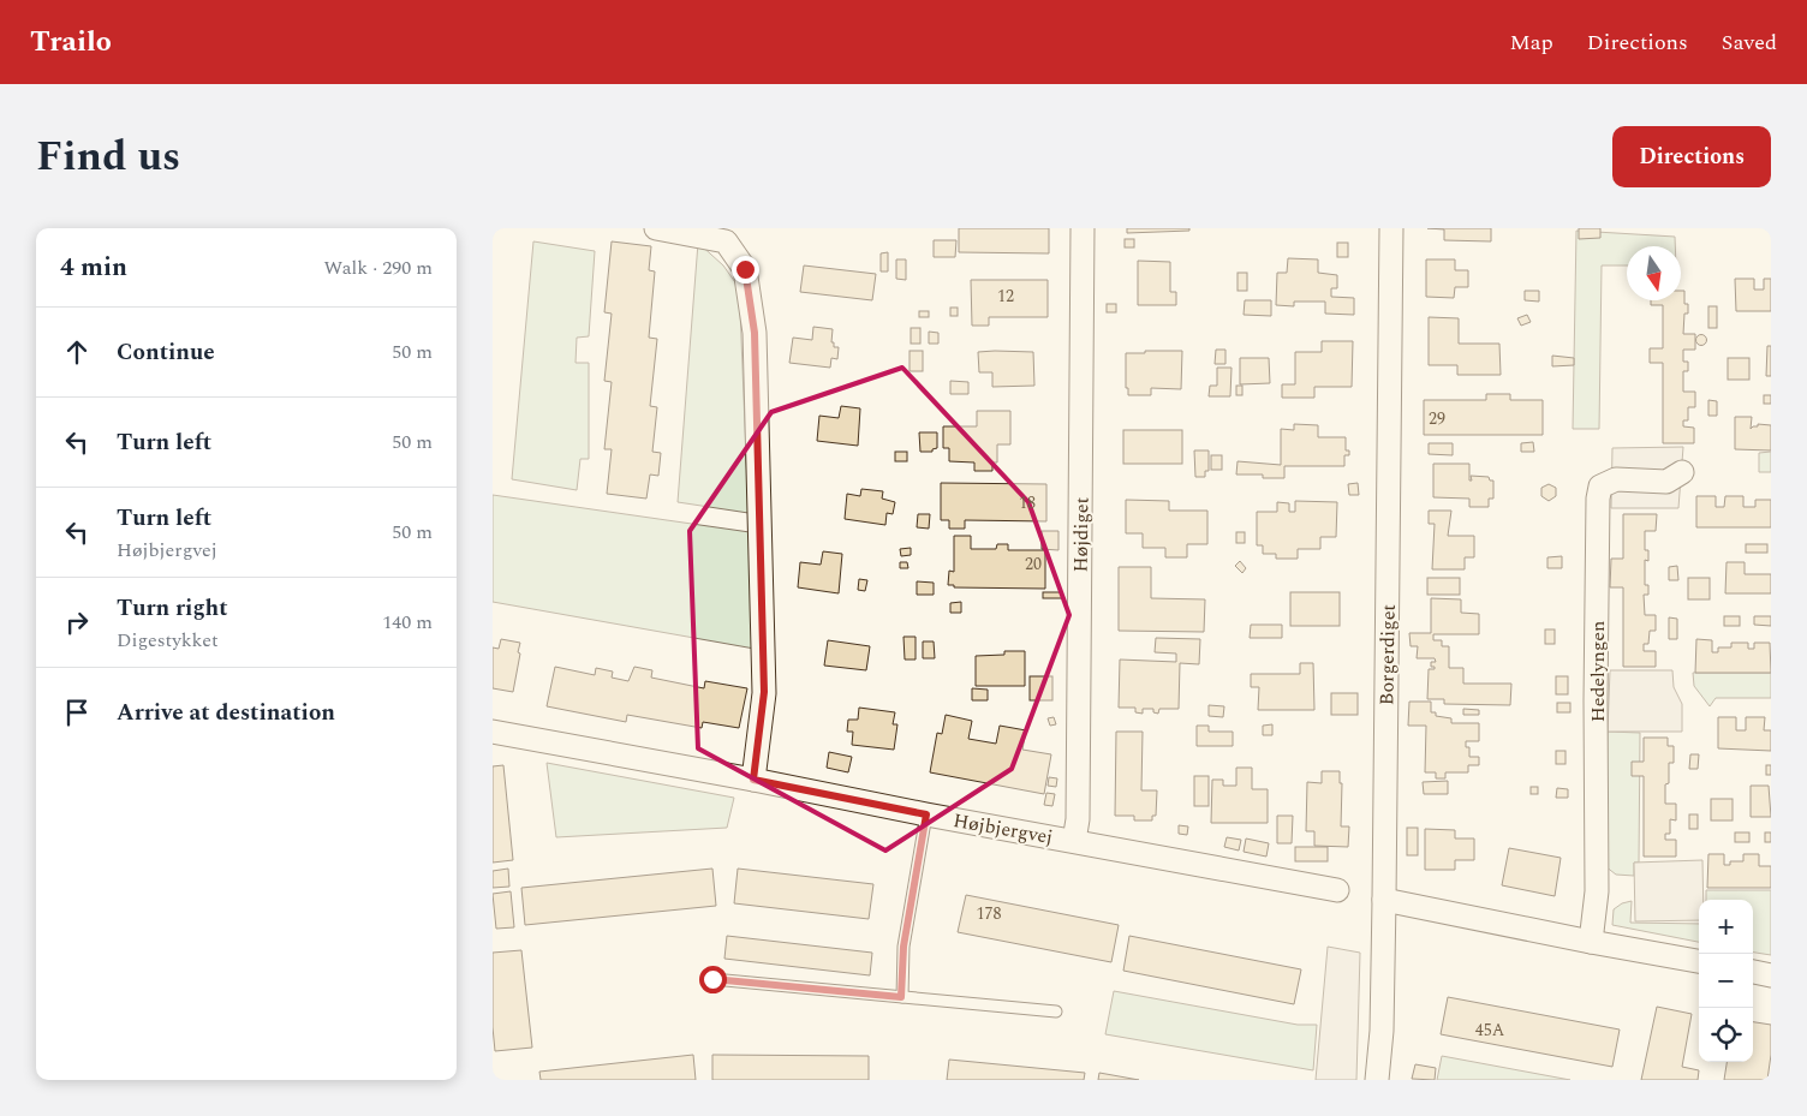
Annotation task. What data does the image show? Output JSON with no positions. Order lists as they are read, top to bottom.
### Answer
{
  "streets": {
    "street": [
      "Højdiget",
      "Borgerdiget",
      "Hedelyngen",
      "Højbjergvej"
    ]
  },
  "crossings": [
    ["Højdiget", "Højbjergvej"]
  ],
  "house_numbers": [
    "12",
    "29",
    "18",
    "20",
    "178",
    "45A"
  ],
  "north": "bottom",
  "page": {
    "header": "Trailo",
    "nav": ["Map", "Directions", "Saved"],
    "title": "Find us",
    "buttons": "Directions",
    "heading": ["4 min", "Walk · 290 m"],
    "list": [
      ["Continue", "50 m"],
      ["Turn left", "50 m"],
      ["Turn left", "Højbjergvej", "50 m"],
      ["Turn right", "Digestykket", "140 m"],
      "Arrive at destination"
    ],
    "map_buttons": ["+", "−"]
  }
}
